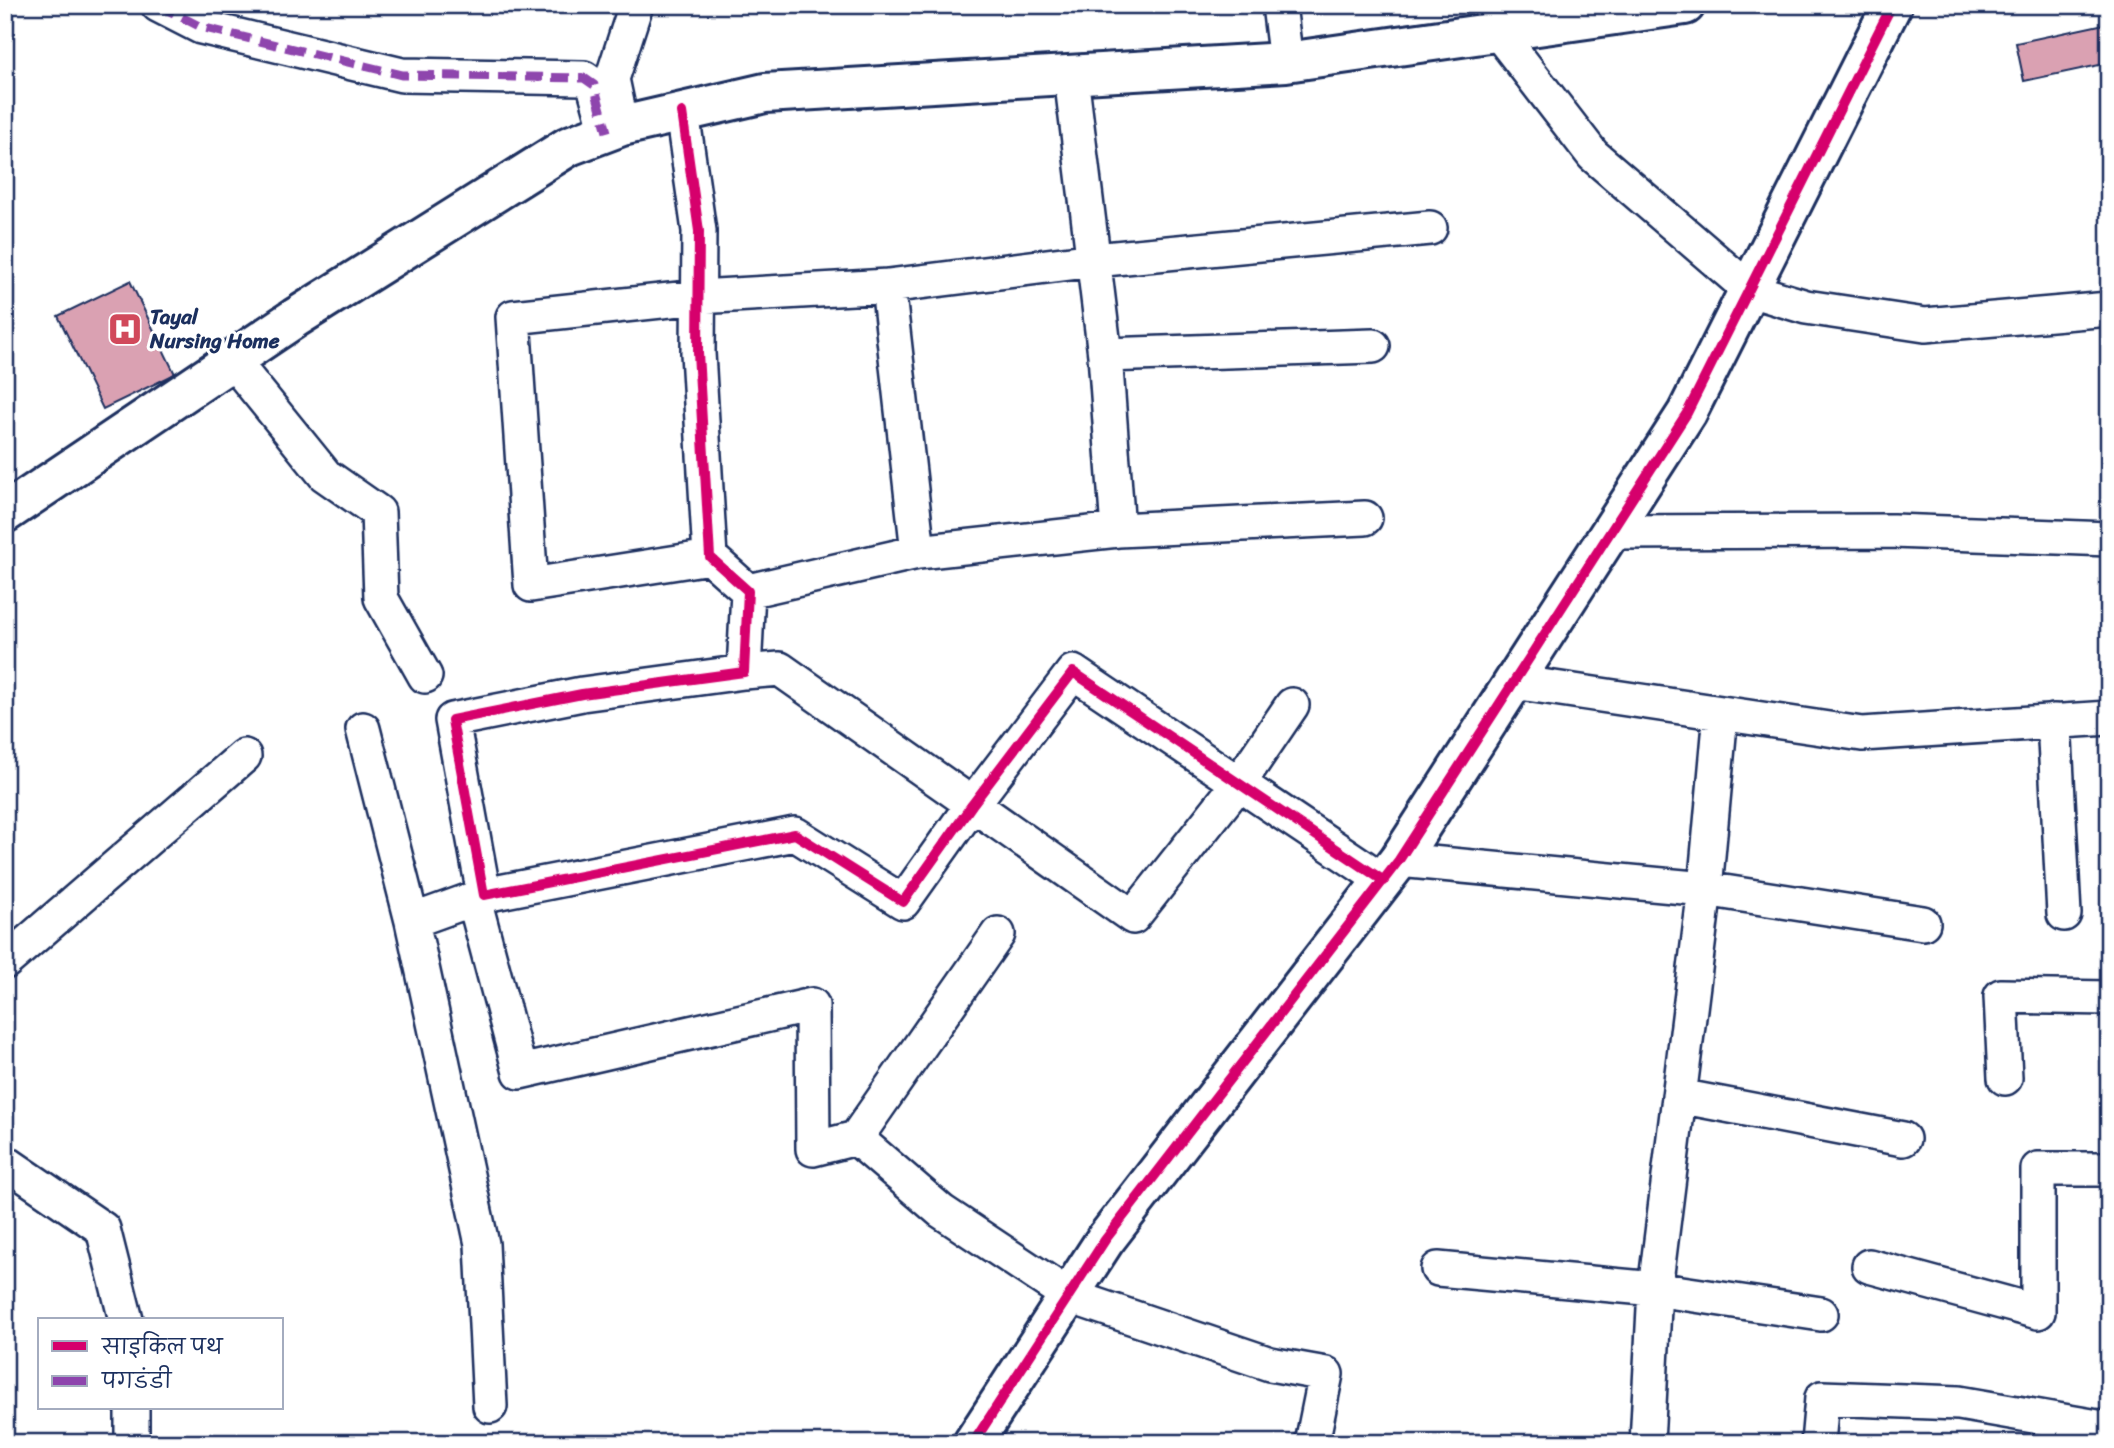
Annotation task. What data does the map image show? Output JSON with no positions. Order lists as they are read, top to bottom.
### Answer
{
  "places": {
    "hospital": ["Tayal Nursing Home"]
  },
  "legend": ["साइकिल पथ", "पगडंडी"]
}
